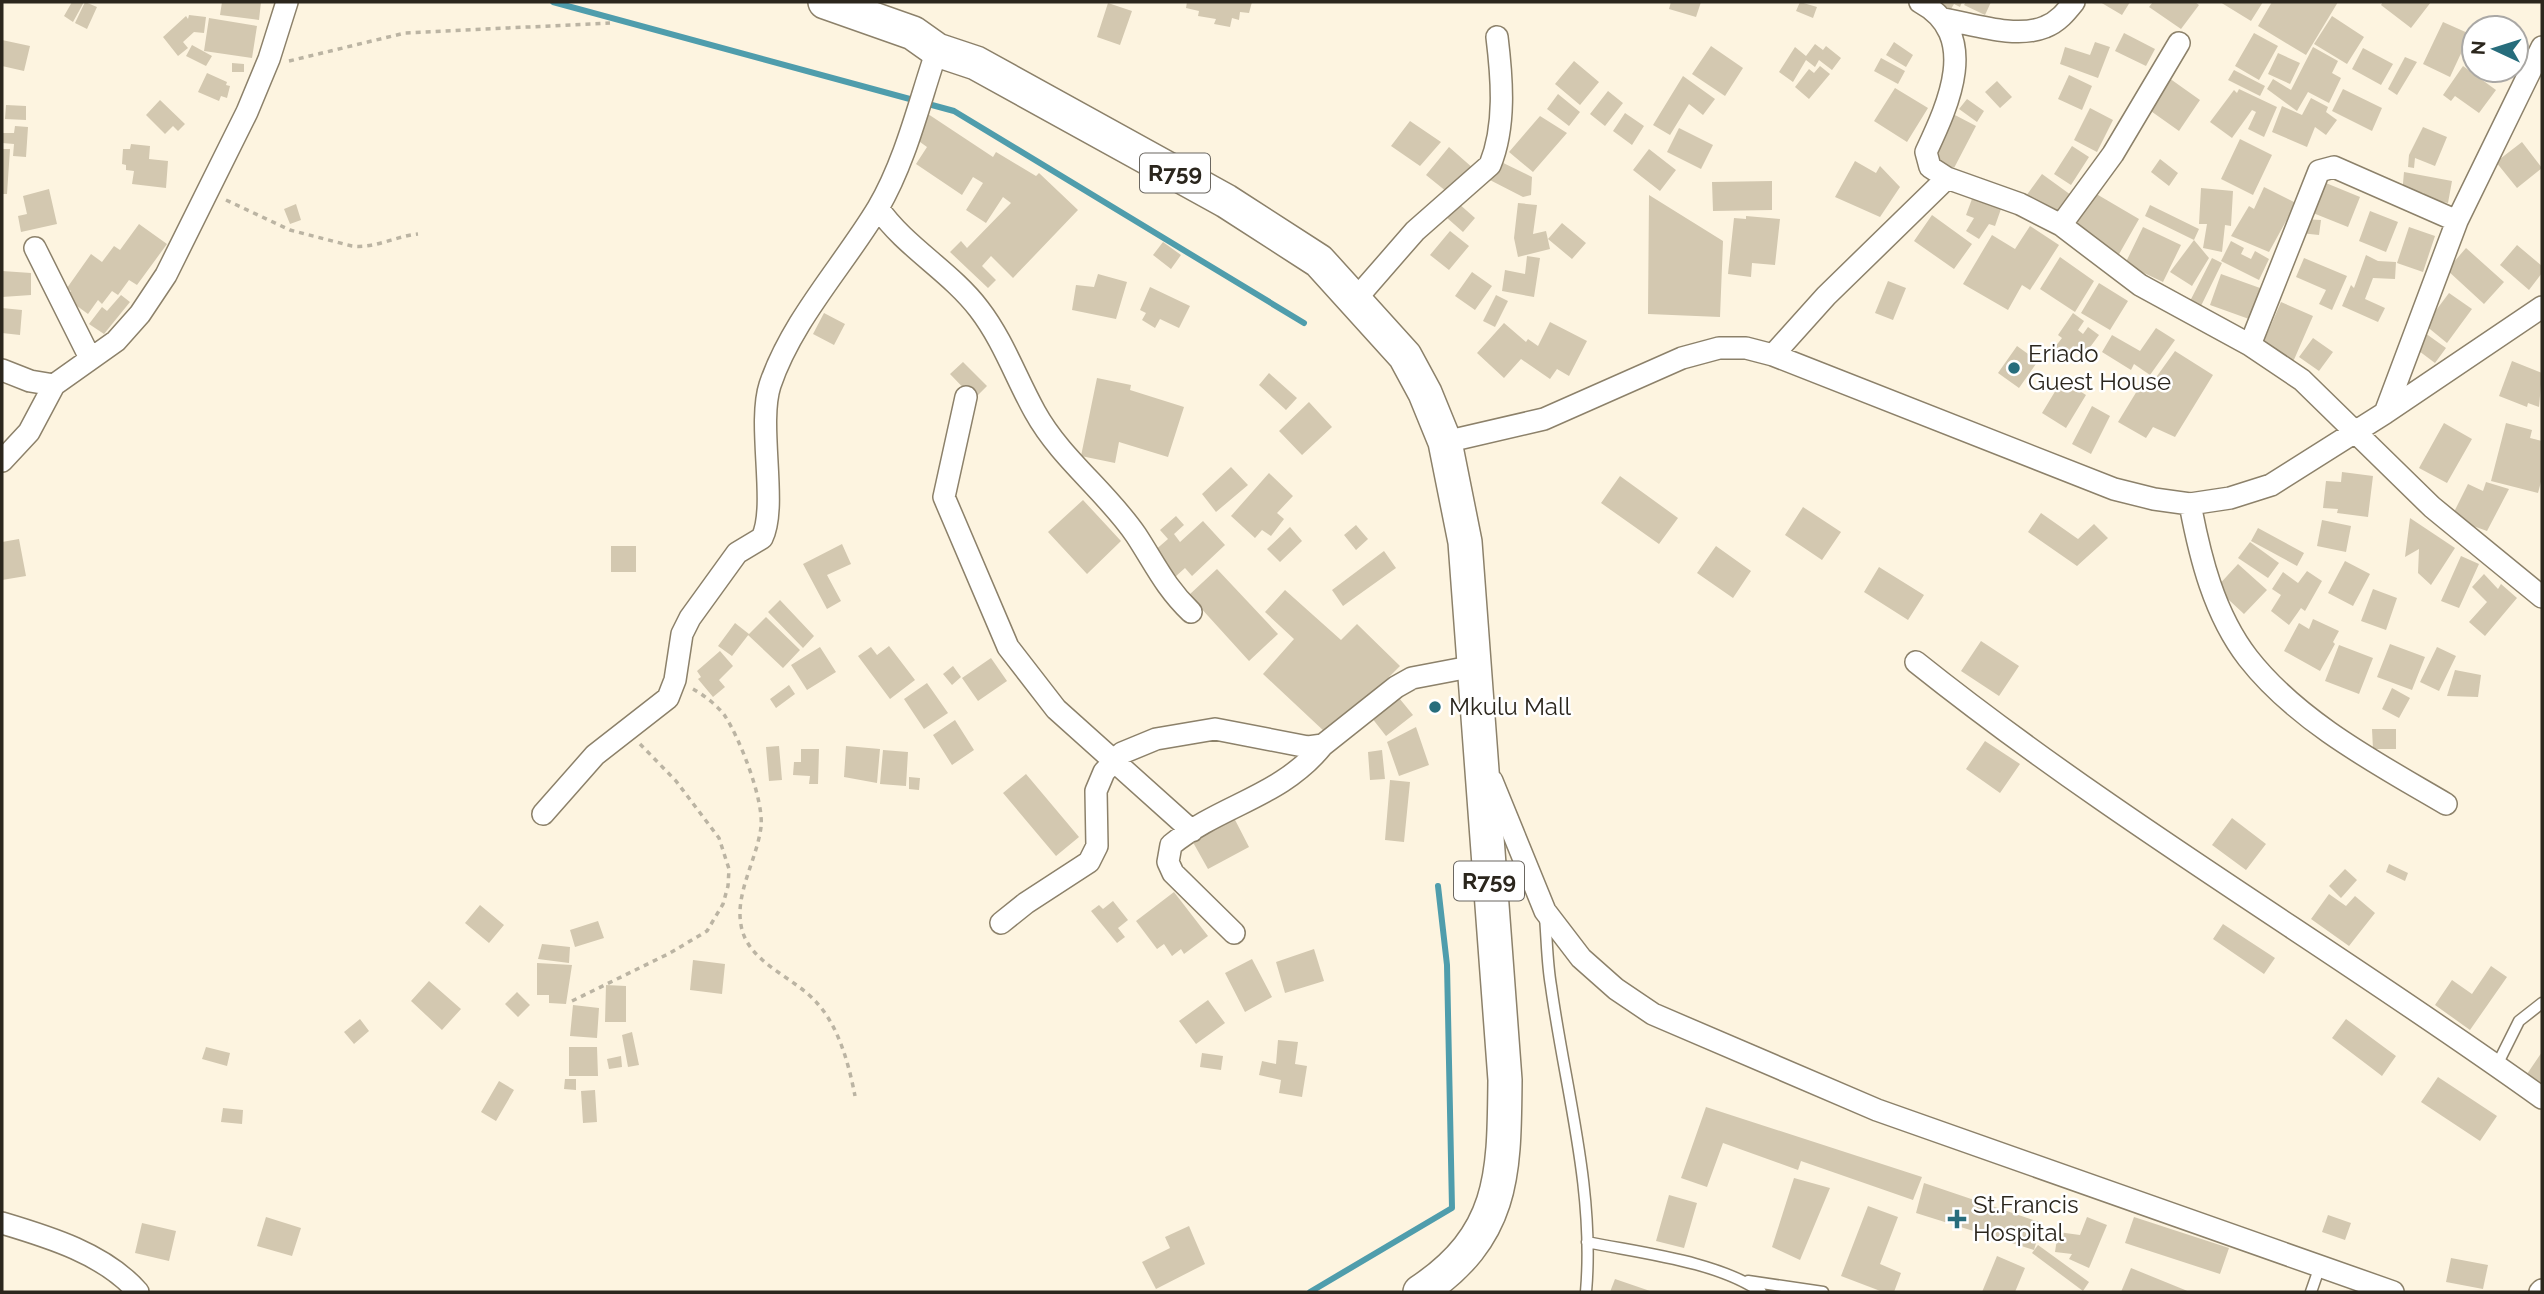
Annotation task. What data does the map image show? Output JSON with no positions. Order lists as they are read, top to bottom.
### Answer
{
  "streets": {
    "main road": ["R759"]
  },
  "places": {
    "other": ["Eriado Guest House", "Mkulu Mall"],
    "health": ["St.Francis Hospital"]
  },
  "north": "left"
}
